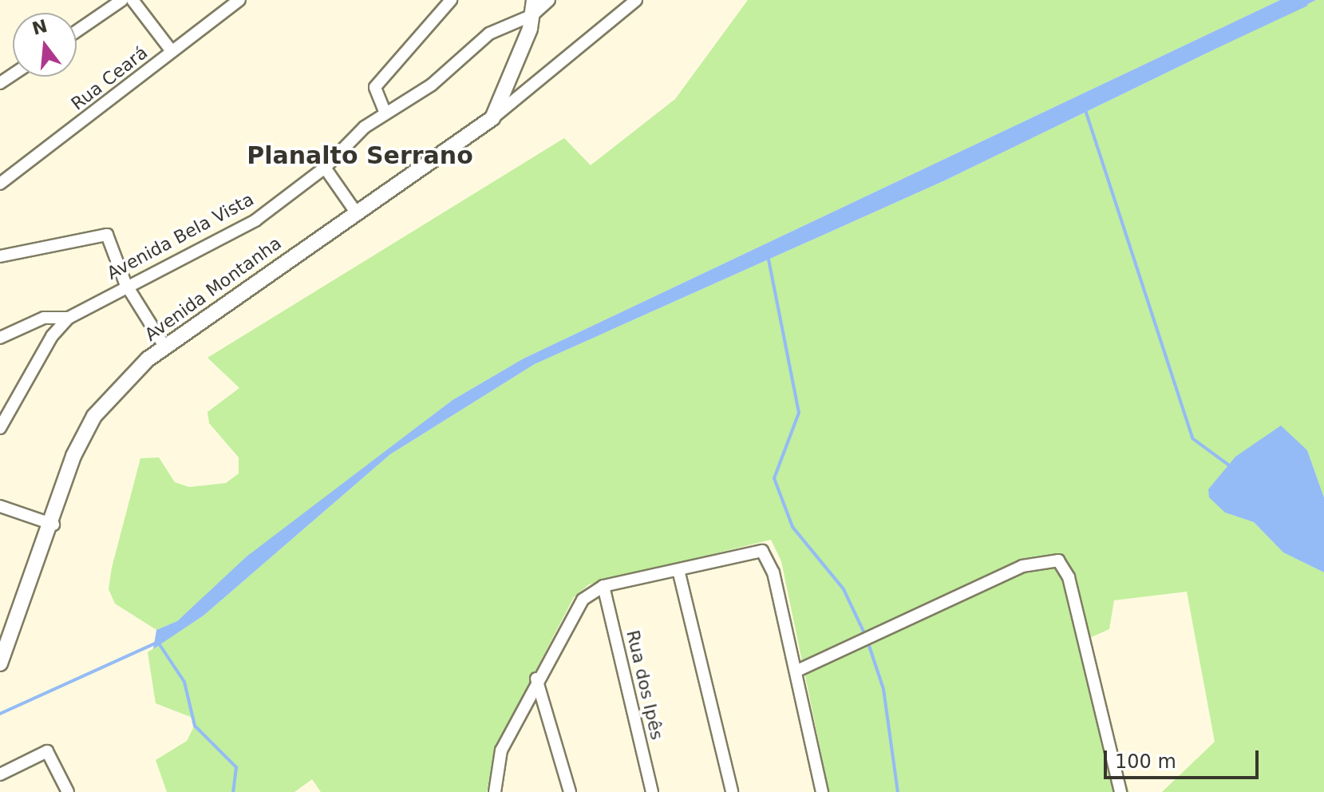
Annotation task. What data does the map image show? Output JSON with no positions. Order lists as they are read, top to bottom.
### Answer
{
  "streets": {
    "street": [
      "Rua Ceará",
      "Avenida Bela Vista",
      "Avenida Montanha",
      "Rua dos Ipês"
    ]
  },
  "districts": ["Planalto Serrano"],
  "scale_bar": "100 m",
  "north": "top"
}
